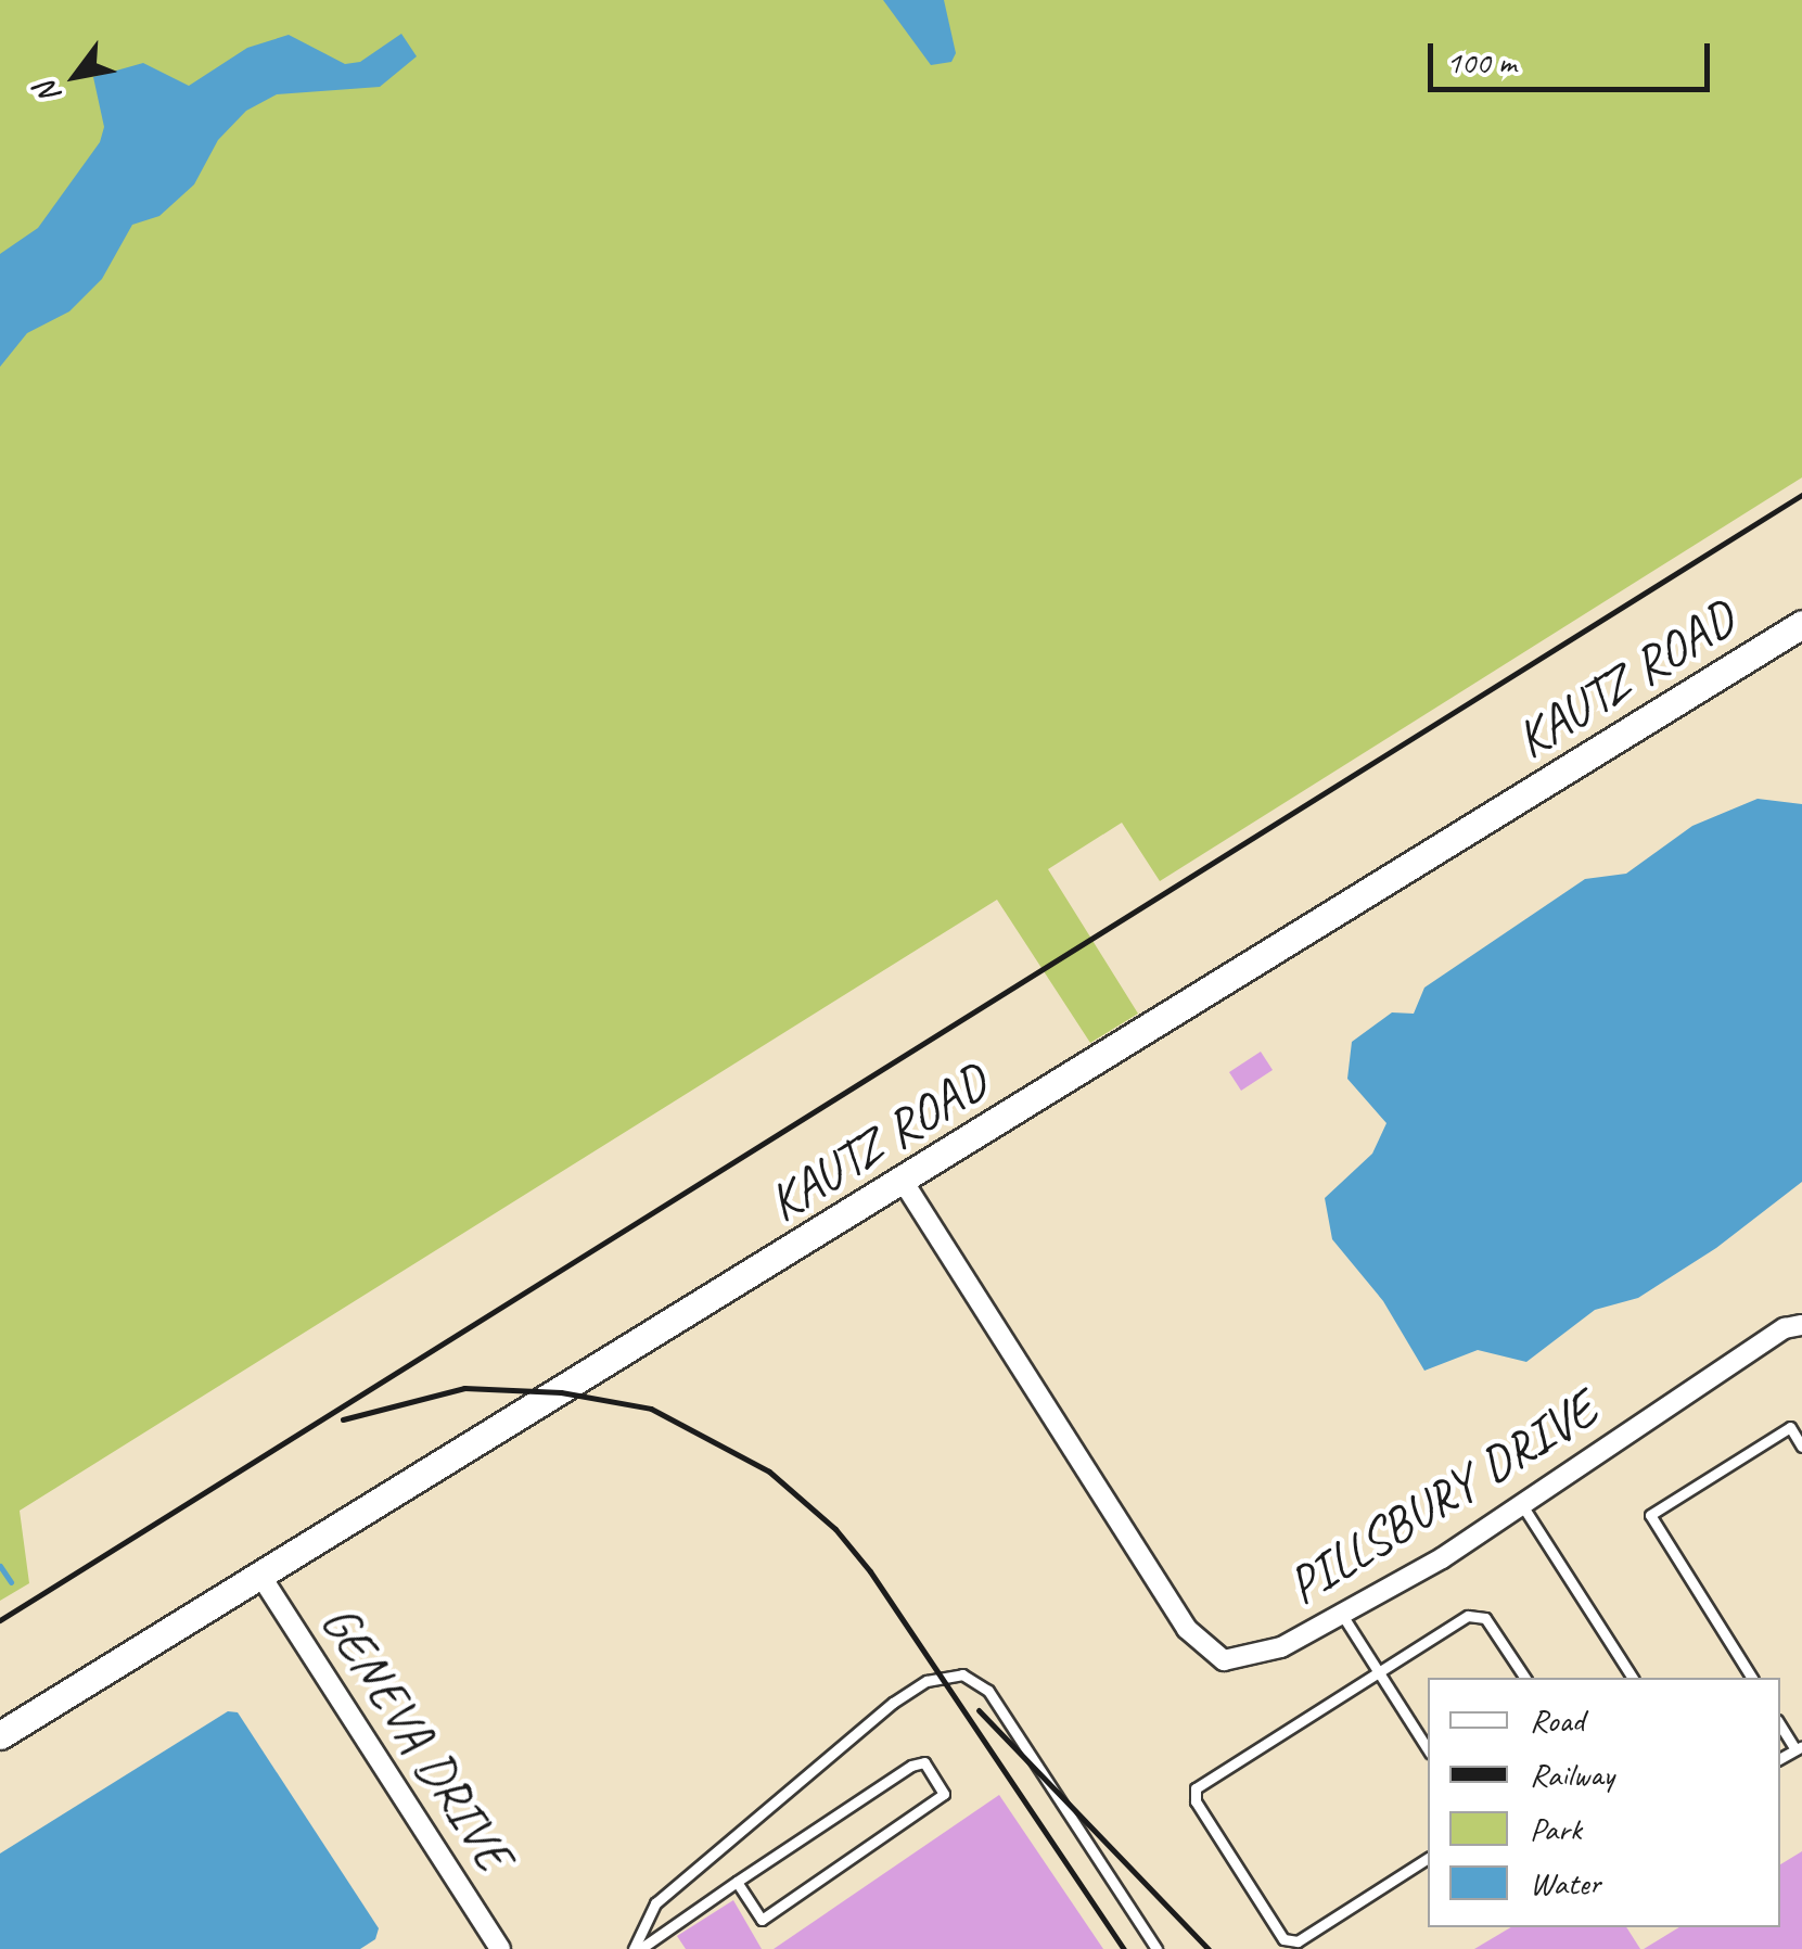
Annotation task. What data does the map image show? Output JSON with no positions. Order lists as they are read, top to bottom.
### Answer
{
  "streets": {
    "street": ["KAUTZ ROAD", "PILLSBURY DRIVE", "GENEVA DRIVE"]
  },
  "crossings": [
    ["KAUTZ ROAD", "PILLSBURY DRIVE"],
    ["KAUTZ ROAD", "GENEVA DRIVE"]
  ],
  "legend": [
    "Road",
    "Railway",
    "Park",
    "Water"
  ],
  "scale_bar": "100 m",
  "north": "bottom left"
}
